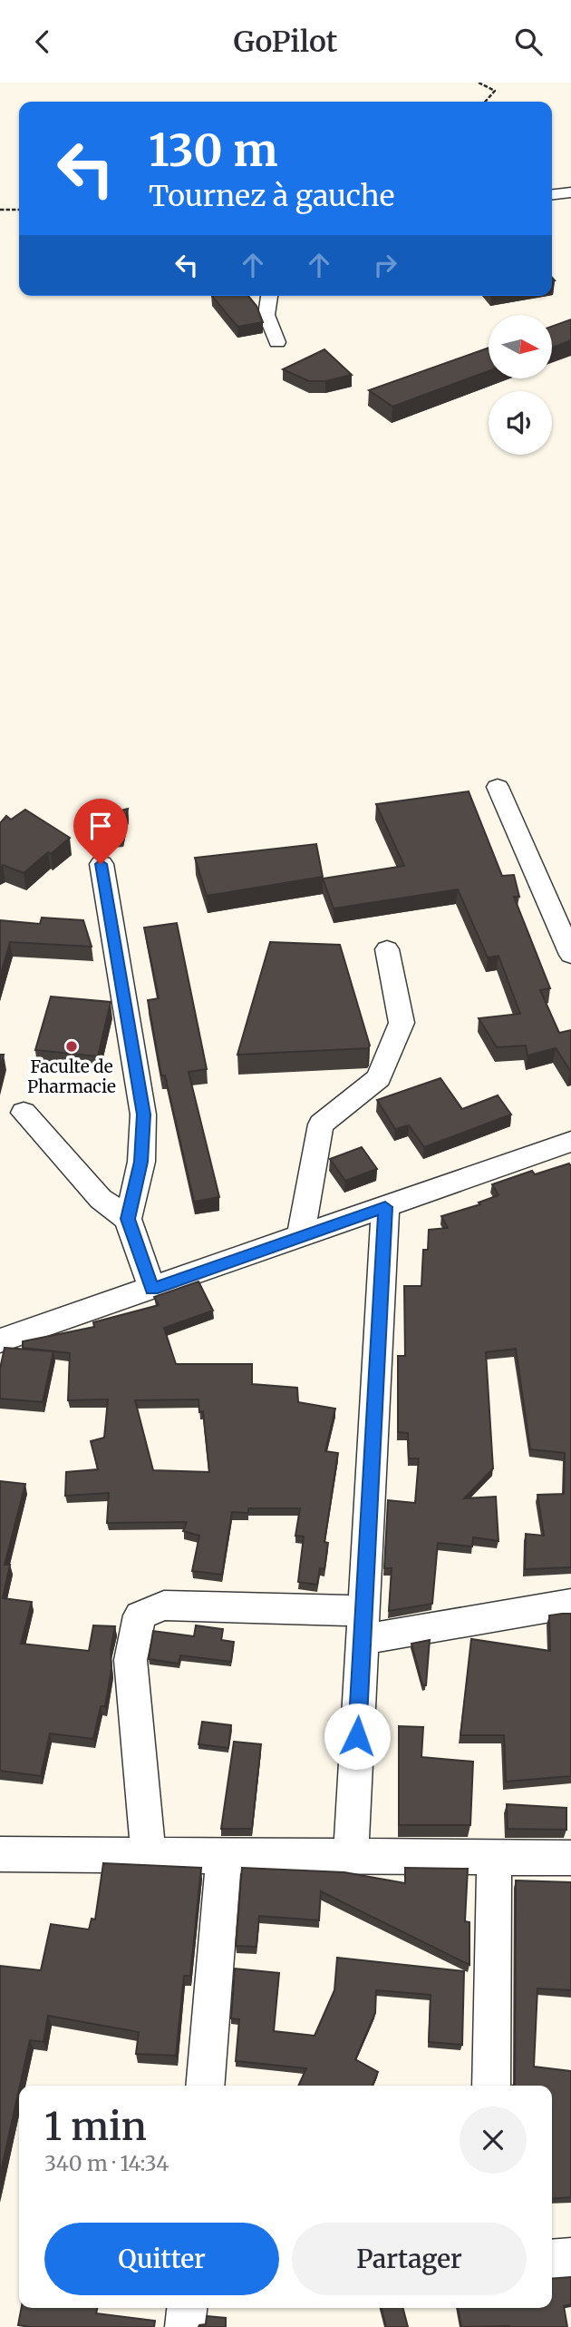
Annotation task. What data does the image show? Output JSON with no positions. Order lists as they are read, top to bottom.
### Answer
{
  "places": ["Faculte de Pharmacie"],
  "north": "right",
  "page": {
    "header": "GoPilot",
    "turn": ["130 m", "Tournez à gauche"],
    "heading": ["1 min", "340 m · 14:34"],
    "buttons": ["Quitter", "Partager"]
  }
}
